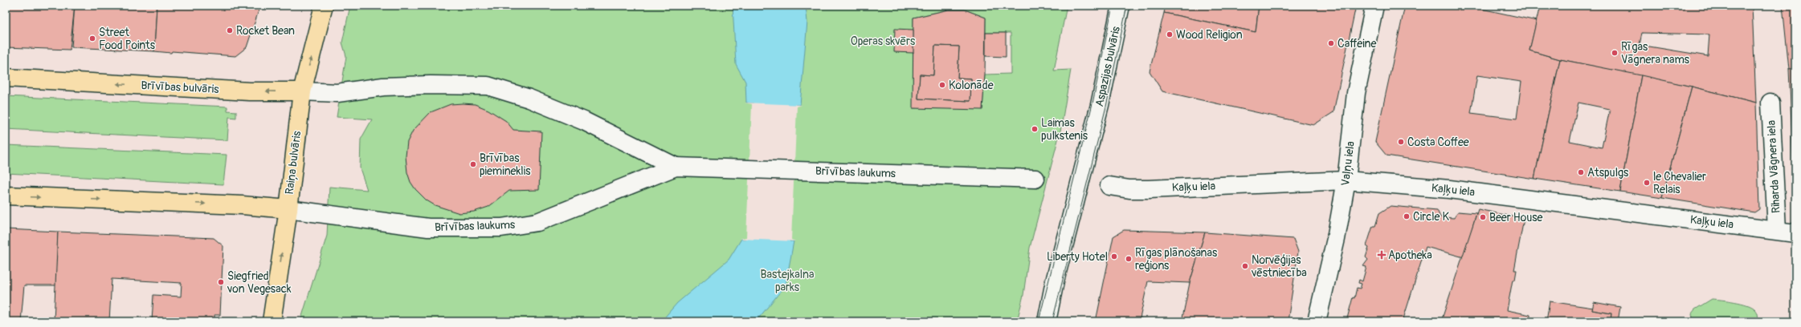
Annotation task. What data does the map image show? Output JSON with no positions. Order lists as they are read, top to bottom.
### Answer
{
  "streets": {
    "main road": ["Brīvības bulvāris", "Raiņa bulvāris"],
    "street": [
      "Aspazijas bulvāris",
      "Vaļņu iela",
      "Riharda Vāgnera iela",
      "Brīvības laukums",
      "Kaļķu iela"
    ]
  },
  "crossings": [
    ["Brīvības bulvāris", "Raiņa bulvāris"],
    ["Brīvības bulvāris", "Brīvības laukums"],
    ["Raiņa bulvāris", "Brīvības laukums"],
    ["Vaļņu iela", "Kaļķu iela"],
    ["Riharda Vāgnera iela", "Kaļķu iela"]
  ],
  "one_way": ["Raiņa bulvāris"],
  "parks": ["Operas skvērs", "Bastejkalna parks"],
  "places": {
    "other": [
      "Rocket Bean",
      "Wood Religion",
      "Street Food Points",
      "Caffeine",
      "Rīgas Vāgnera nams",
      "Kolonāde",
      "Laimas pulkstenis",
      "Costa Coffee",
      "Brīvības piemineklis",
      "Atspulgs",
      "le Chevalier Relais",
      "Circle K",
      "Beer House",
      "Liberty Hotel",
      "Rīgas plānošanas reģions",
      "Norvēģijas vēstniecība",
      "Siegfried von Vegesack"
    ],
    "health": ["Apotheka"]
  }
}
